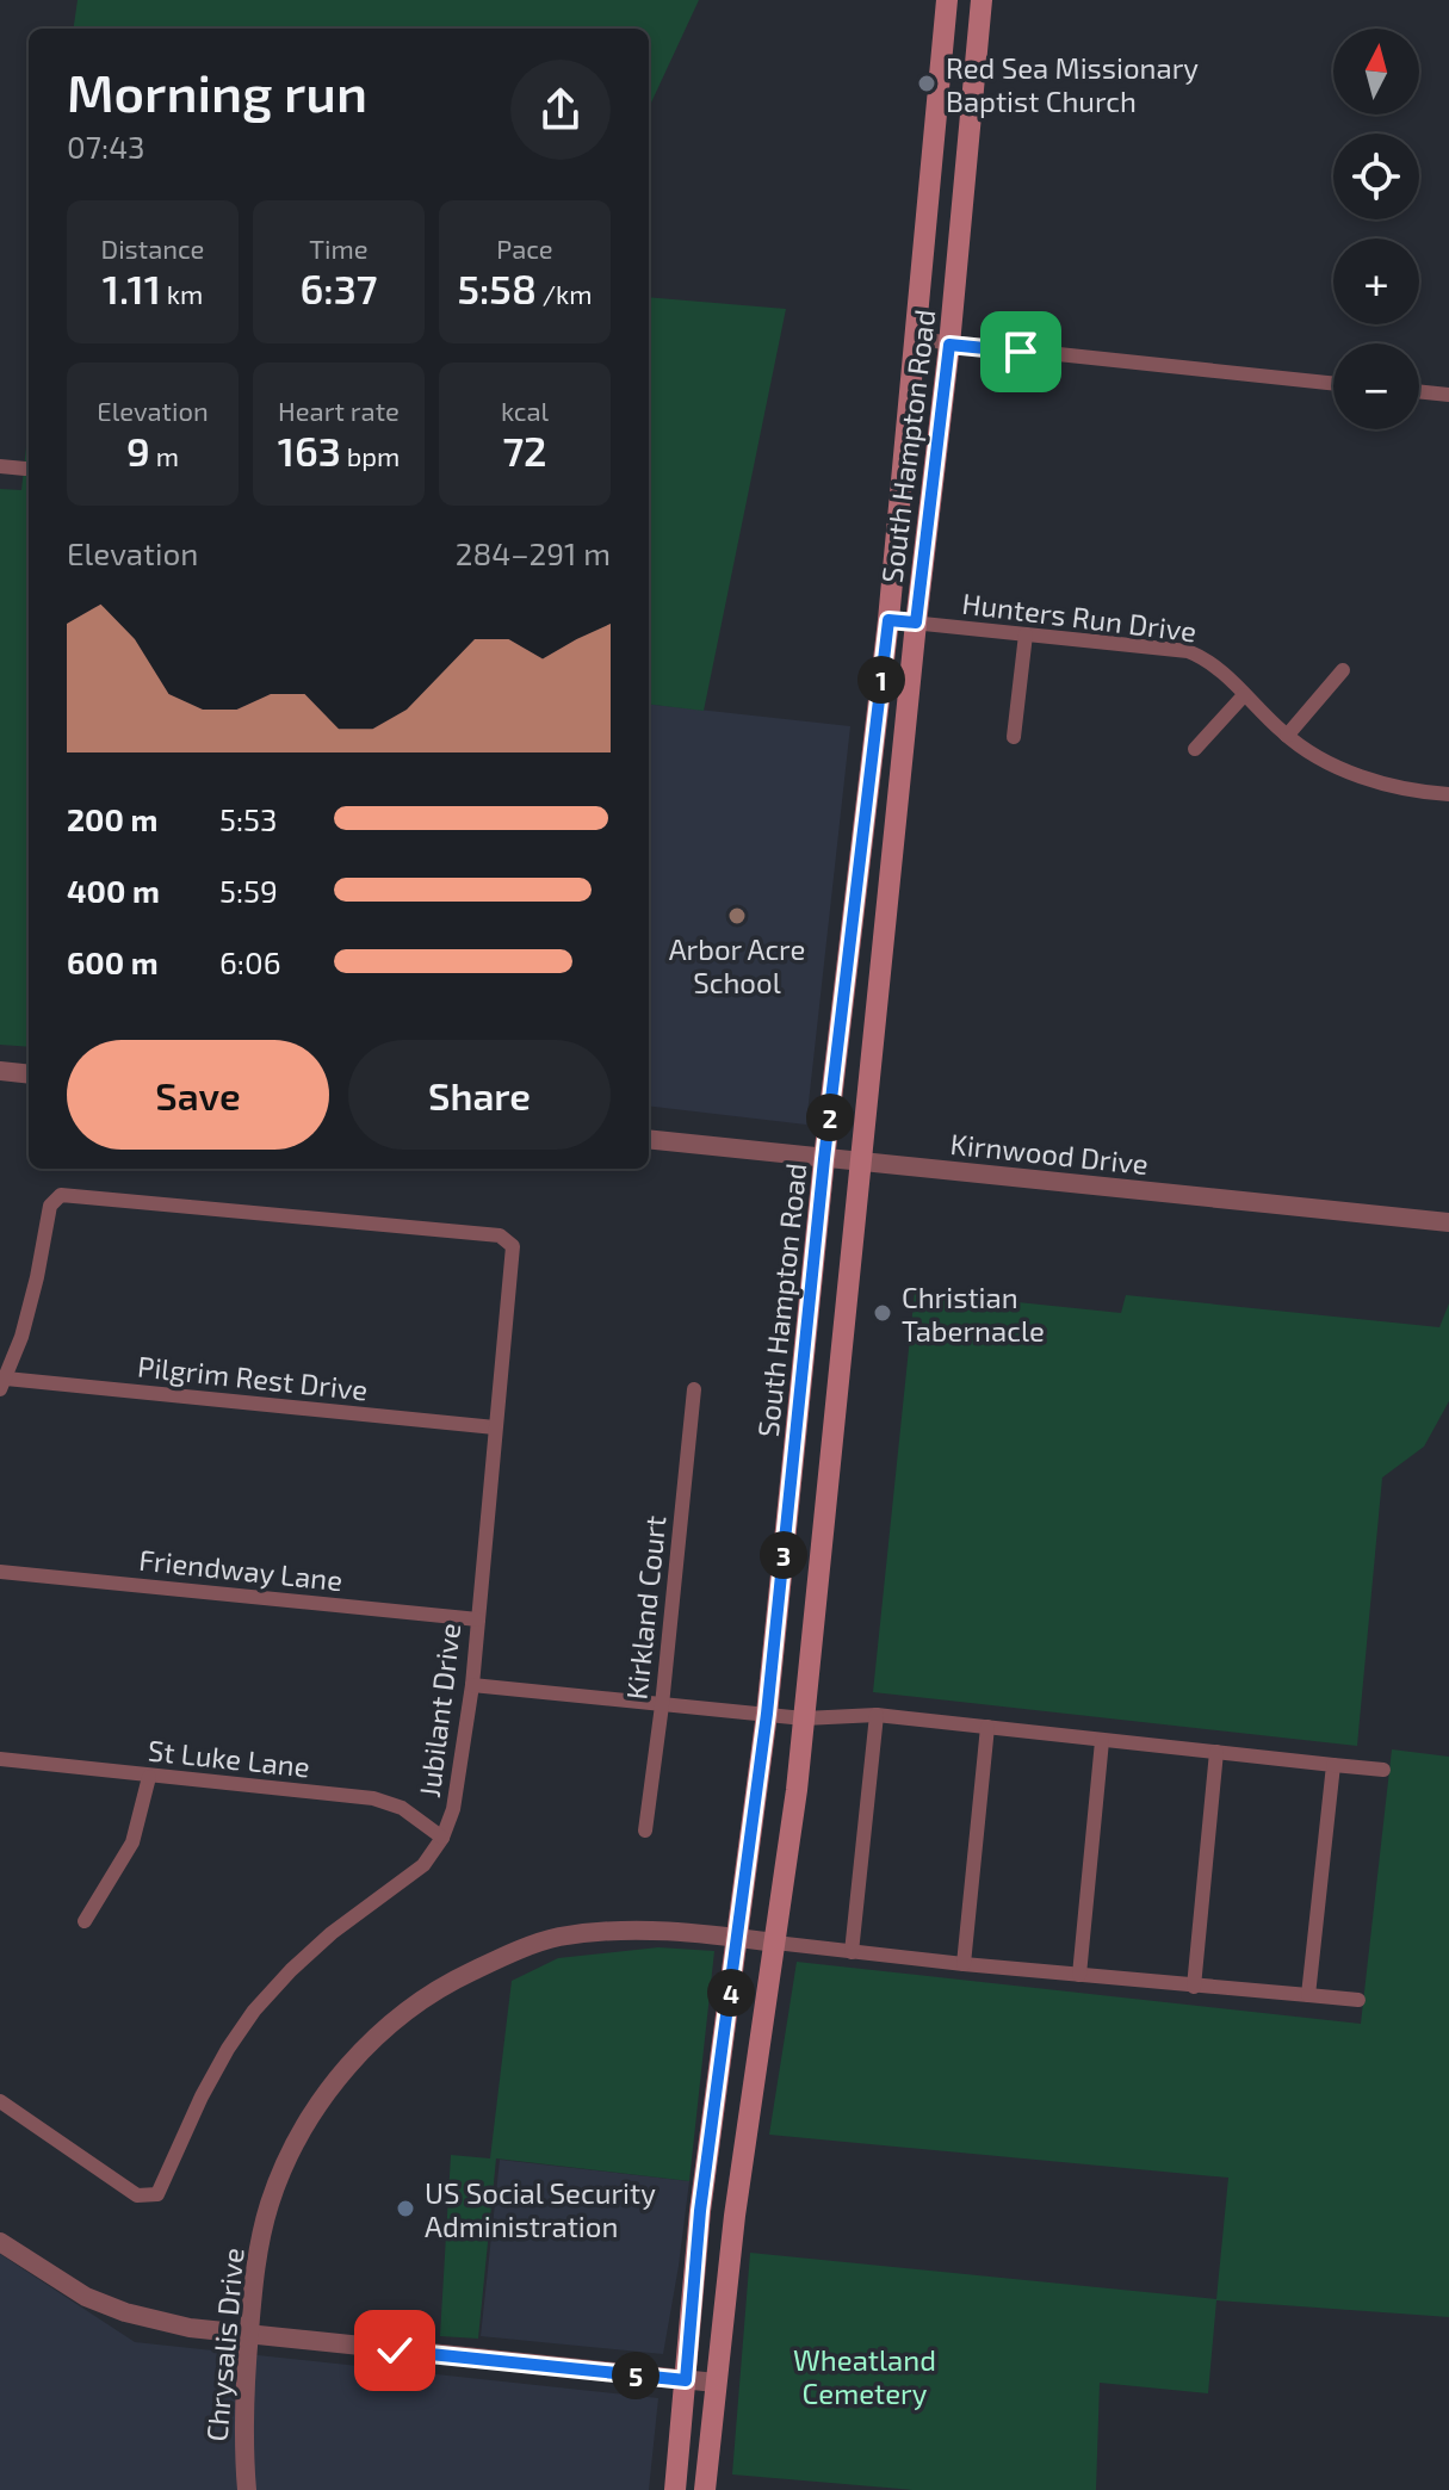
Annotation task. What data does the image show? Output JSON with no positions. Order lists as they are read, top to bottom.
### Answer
{
  "streets": {
    "main road": ["South Hampton Road"],
    "street": [
      "Hunters Run Drive",
      "Kirnwood Drive",
      "Pilgrim Rest Drive",
      "Friendway Lane",
      "Kirkland Court",
      "Jubilant Drive",
      "St Luke Lane",
      "Chrysalis Drive"
    ]
  },
  "crossings": [
    ["South Hampton Road", "Hunters Run Drive"],
    ["South Hampton Road", "Kirnwood Drive"],
    ["South Hampton Road", "Chrysalis Drive"],
    ["Pilgrim Rest Drive", "Jubilant Drive"],
    ["Friendway Lane", "Jubilant Drive"],
    ["Jubilant Drive", "St Luke Lane"]
  ],
  "parks": ["Wheatland Cemetery"],
  "places": [
    "Red Sea Missionary Baptist Church",
    "Arbor Acre School",
    "Christian Tabernacle",
    "US Social Security Administration"
  ],
  "north": "top",
  "page": {
    "map_buttons": ["+", "−"],
    "heading": ["Morning run", "07:43"],
    "stats": [
      ["Distance", "1.11 km"],
      ["Time", "6:37"],
      ["Pace", "5:58 /km"],
      ["Elevation", "9 m"],
      ["Heart rate", "163 bpm"],
      ["kcal", "72"]
    ],
    "chart": ["Elevation", "284–291 m"],
    "pins": [
      "1",
      "2",
      "3",
      "4",
      "5"
    ],
    "list": [
      {
        "name": "200 m",
        "note": "5:53"
      },
      {
        "name": "400 m",
        "note": "5:59"
      },
      {
        "name": "600 m",
        "note": "6:06"
      }
    ],
    "buttons": ["Save", "Share"]
  }
}
